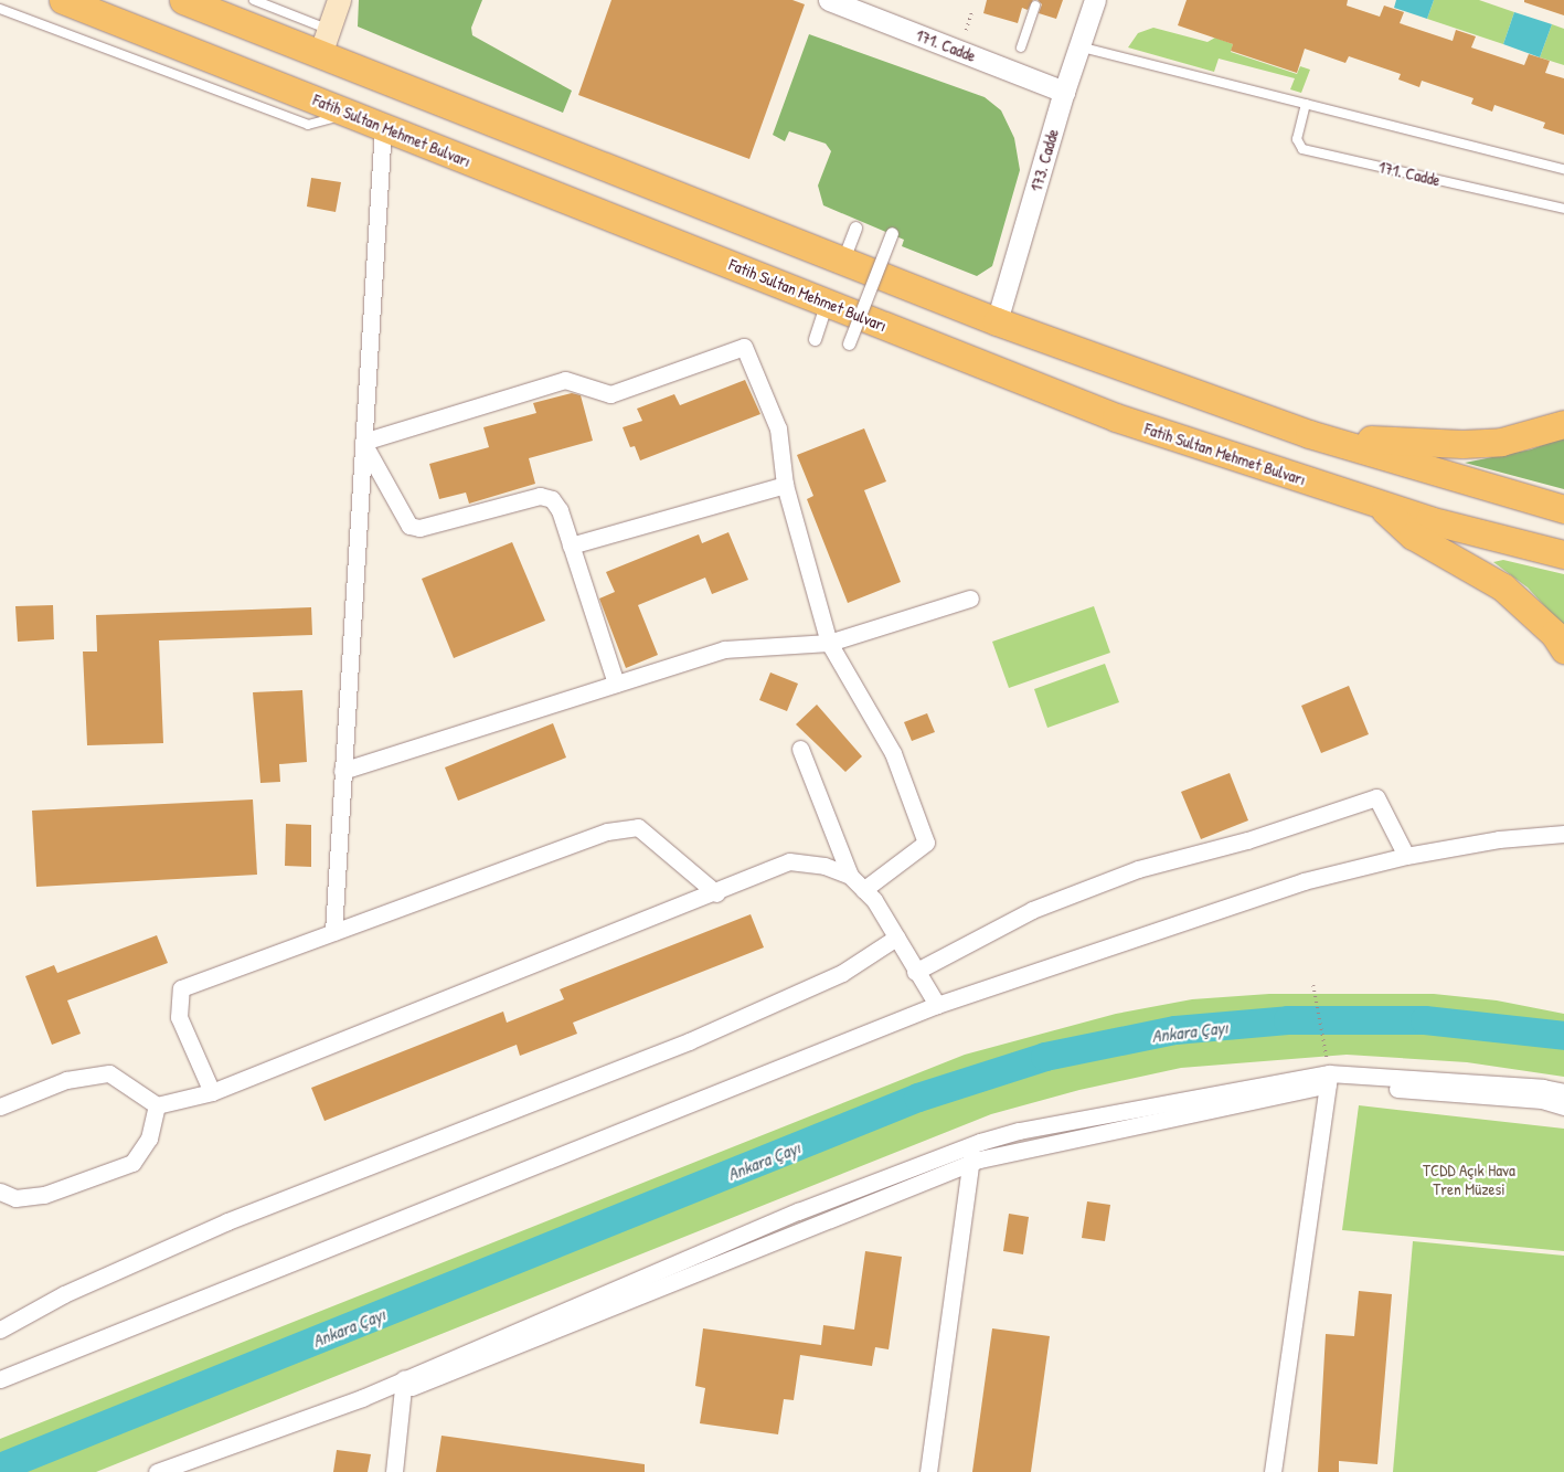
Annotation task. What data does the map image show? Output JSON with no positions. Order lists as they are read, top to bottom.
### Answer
{
  "streets": {
    "highway": ["Fatih Sultan Mehmet Bulvarı"],
    "street": ["171. Cadde", "173. Cadde"]
  },
  "crossings": [
    ["171. Cadde", "173. Cadde"]
  ],
  "water": ["Ankara Çayı"],
  "parks": ["TCDD Açık Hava Tren Müzesi"]
}
